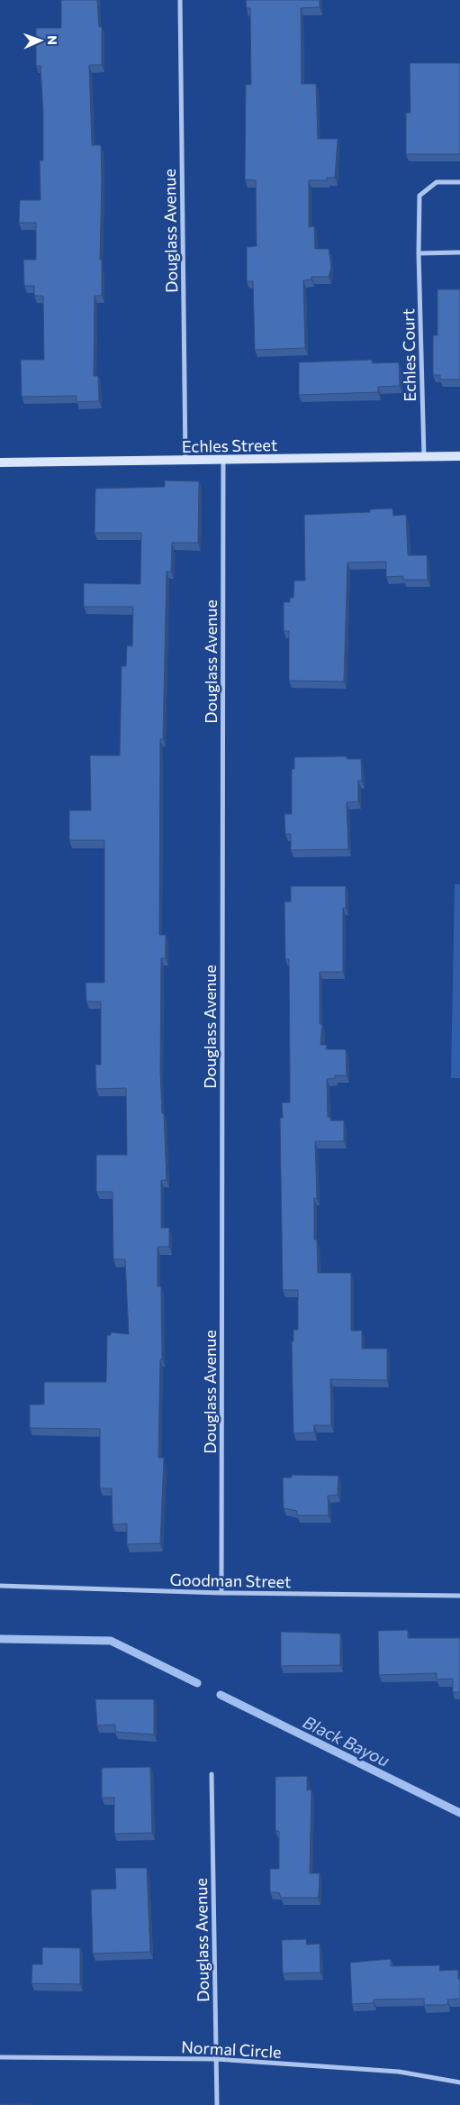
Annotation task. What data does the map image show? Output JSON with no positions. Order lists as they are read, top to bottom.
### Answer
{
  "streets": {
    "street": [
      "Douglass Avenue",
      "Echles Court",
      "Echles Street",
      "Goodman Street",
      "Normal Circle"
    ]
  },
  "crossings": [
    ["Douglass Avenue", "Echles Street"],
    ["Douglass Avenue", "Goodman Street"],
    ["Douglass Avenue", "Normal Circle"],
    ["Echles Court", "Echles Street"]
  ],
  "water": ["Black Bayou"],
  "north": "right"
}
